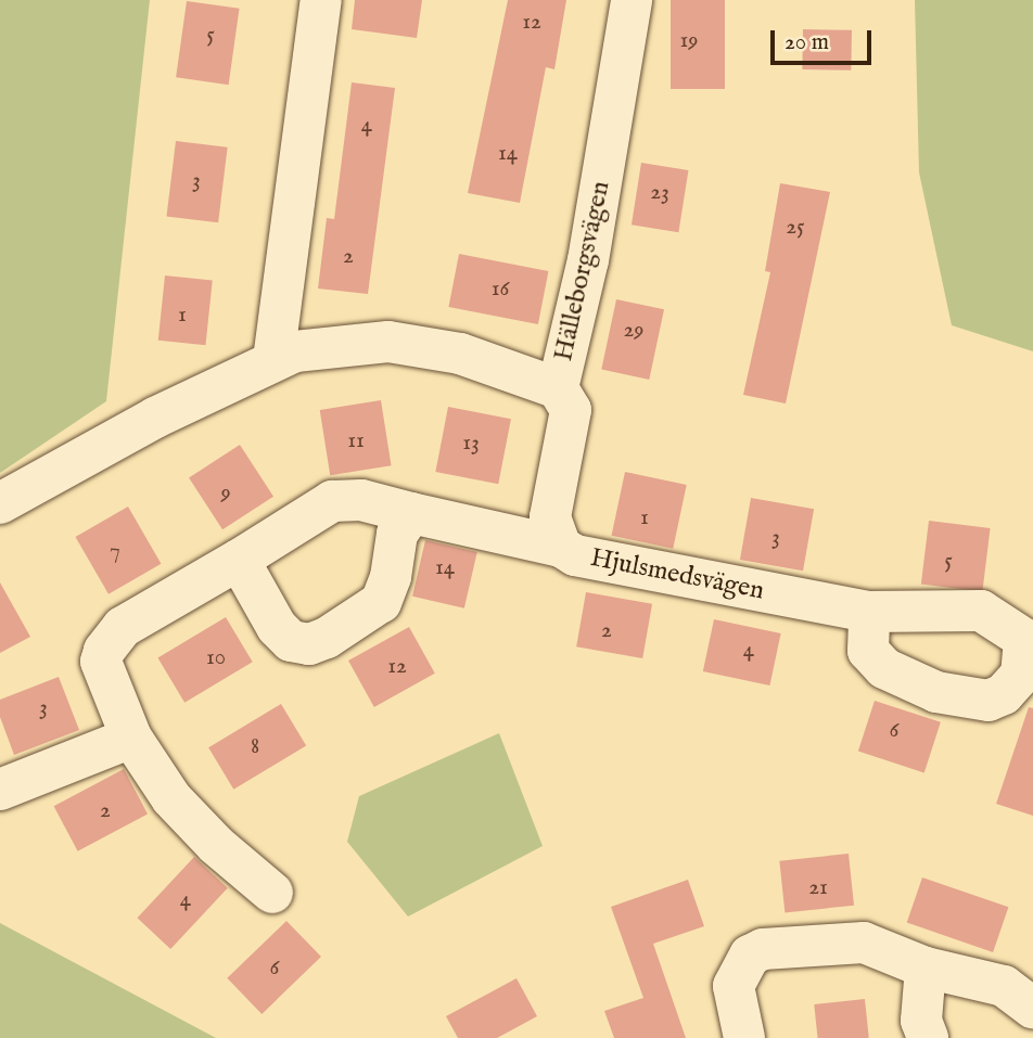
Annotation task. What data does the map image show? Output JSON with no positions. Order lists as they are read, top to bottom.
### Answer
{
  "streets": {
    "street": ["Hälleborgsvägen", "Hjulsmedsvägen"]
  },
  "crossings": [
    ["Hälleborgsvägen", "Hjulsmedsvägen"]
  ],
  "house_numbers": [
    "12",
    "5",
    "19",
    "4",
    "14",
    "3",
    "23",
    "25",
    "2",
    "16",
    "1",
    "29",
    "11",
    "13",
    "9",
    "1",
    "3",
    "7",
    "5",
    "14",
    "2",
    "4",
    "10",
    "12",
    "3",
    "6",
    "8",
    "2",
    "21",
    "4",
    "6"
  ],
  "scale_bar": "20 m"
}
